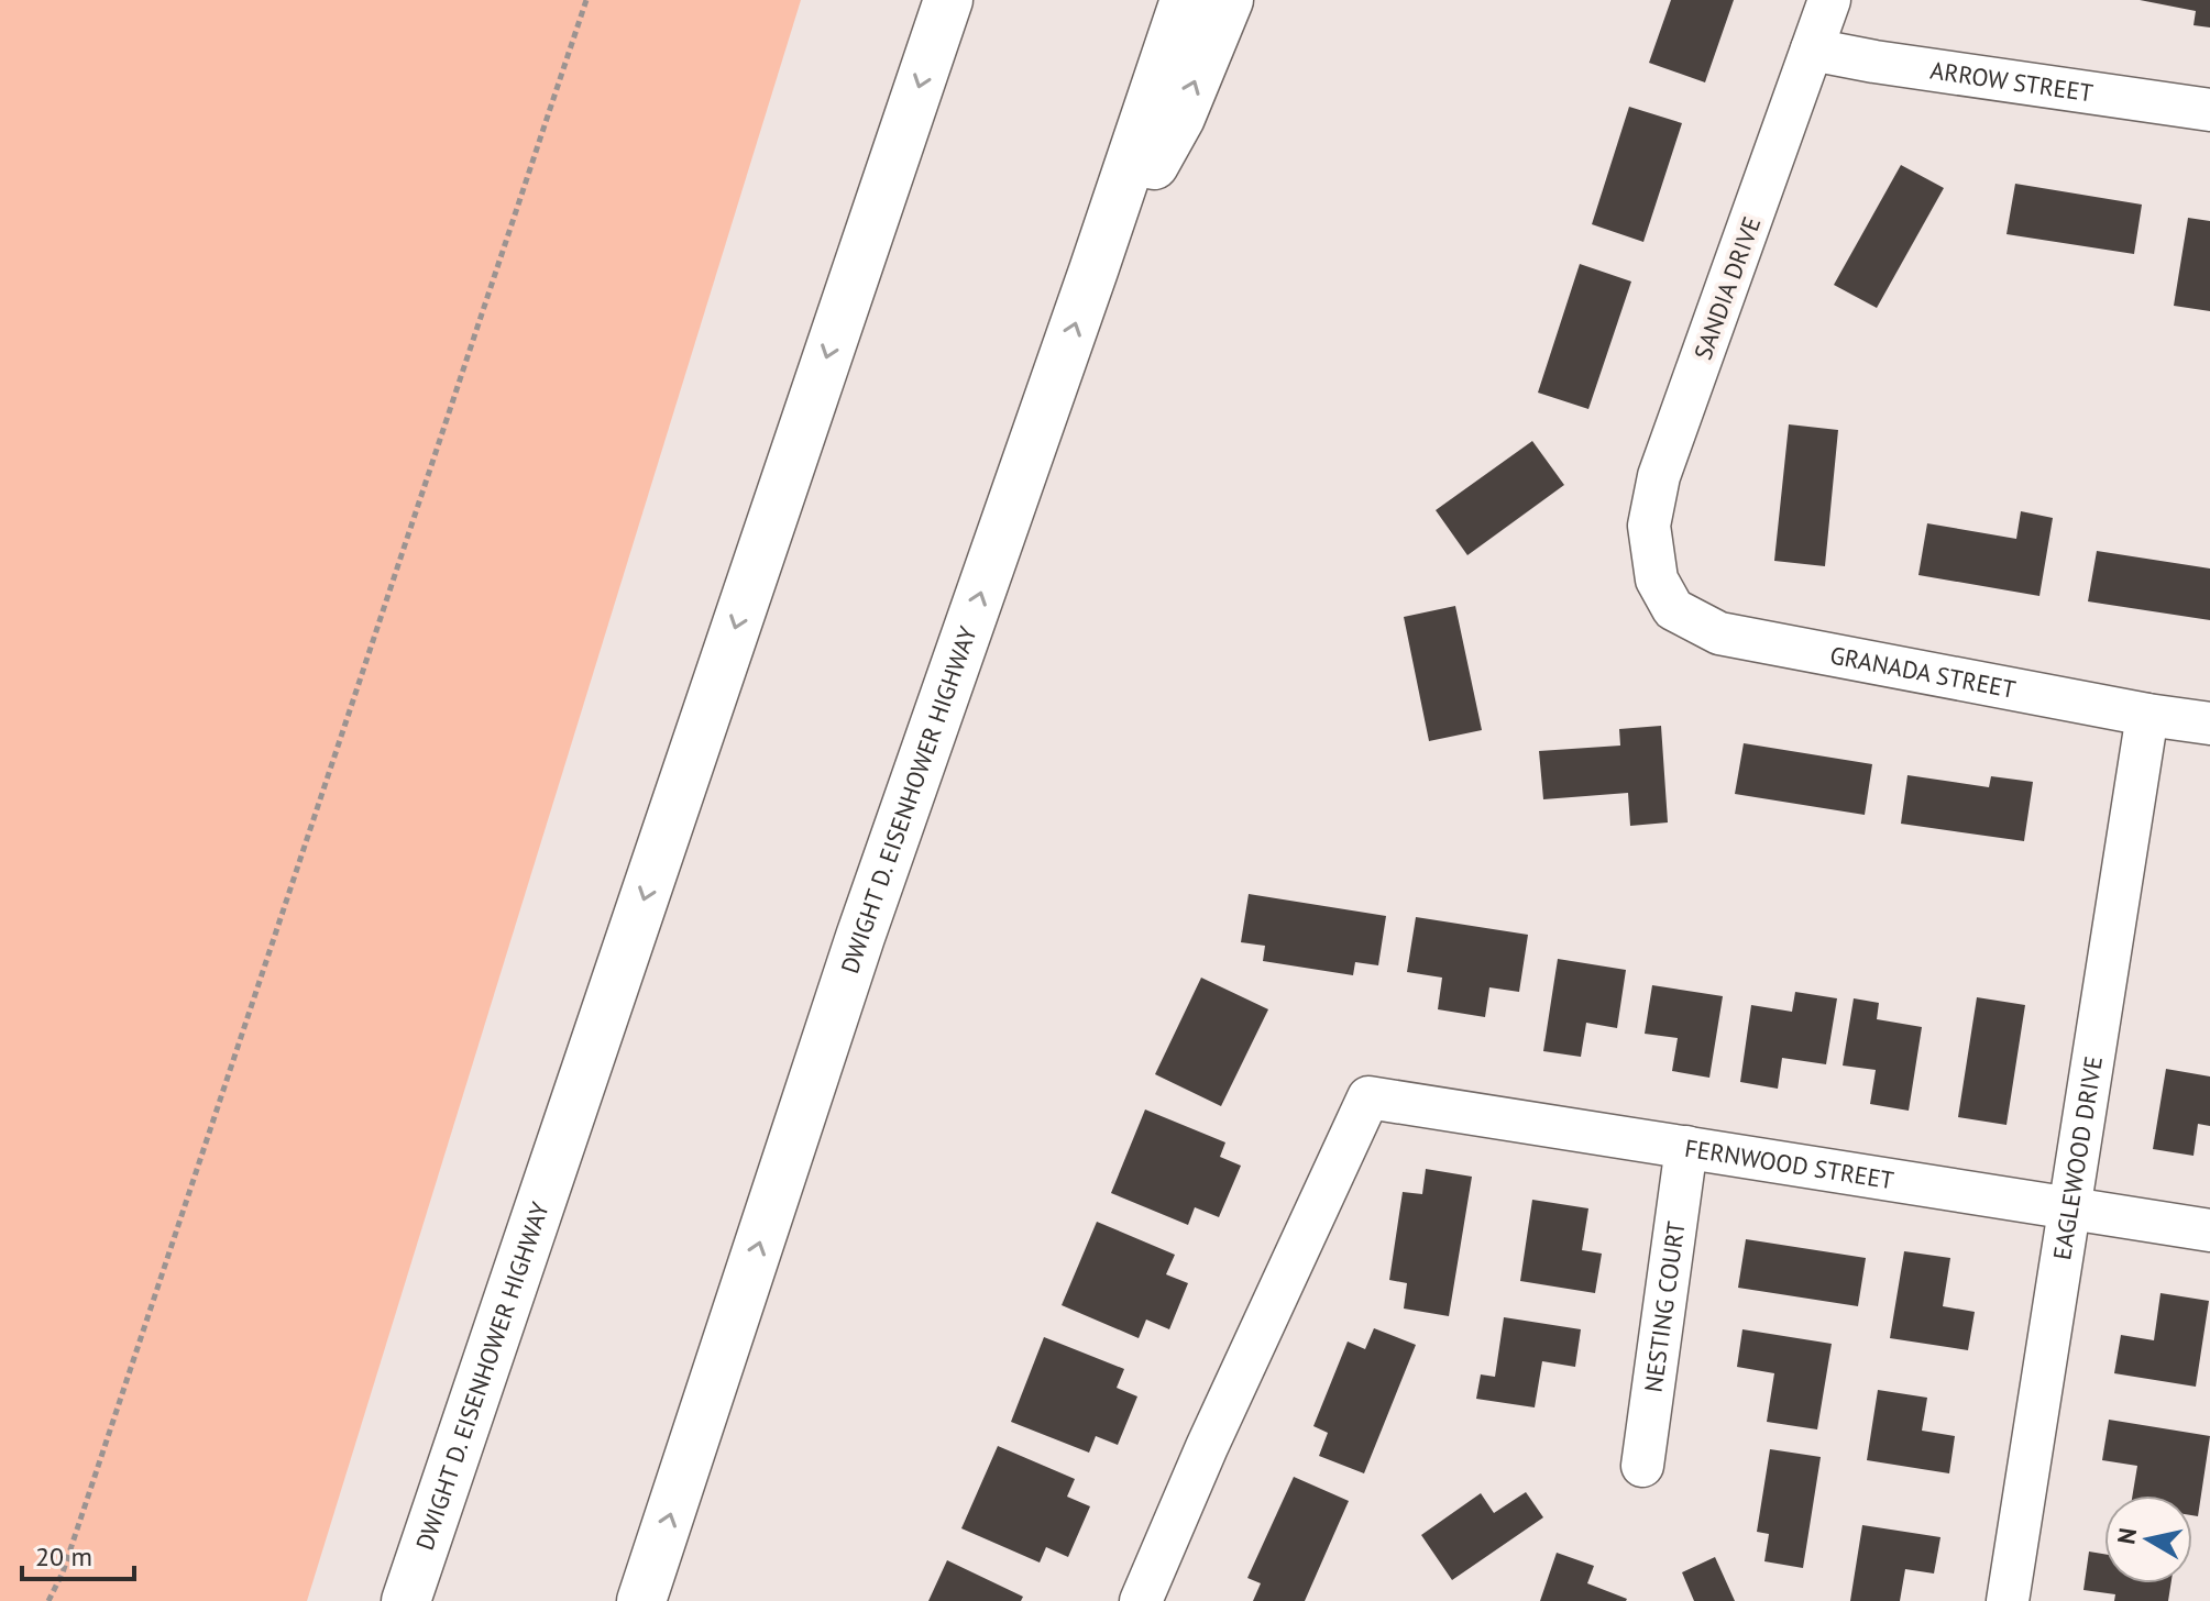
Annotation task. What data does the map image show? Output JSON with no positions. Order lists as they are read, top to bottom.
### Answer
{
  "streets": {
    "highway": ["DWIGHT D. EISENHOWER HIGHWAY"],
    "street": [
      "ARROW STREET",
      "SANDIA DRIVE",
      "GRANADA STREET",
      "EAGLEWOOD DRIVE",
      "FERNWOOD STREET",
      "NESTING COURT"
    ]
  },
  "crossings": [
    ["ARROW STREET", "SANDIA DRIVE"],
    ["SANDIA DRIVE", "GRANADA STREET"],
    ["GRANADA STREET", "EAGLEWOOD DRIVE"],
    ["EAGLEWOOD DRIVE", "FERNWOOD STREET"],
    ["FERNWOOD STREET", "NESTING COURT"]
  ],
  "scale_bar": "20 m",
  "north": "left"
}
